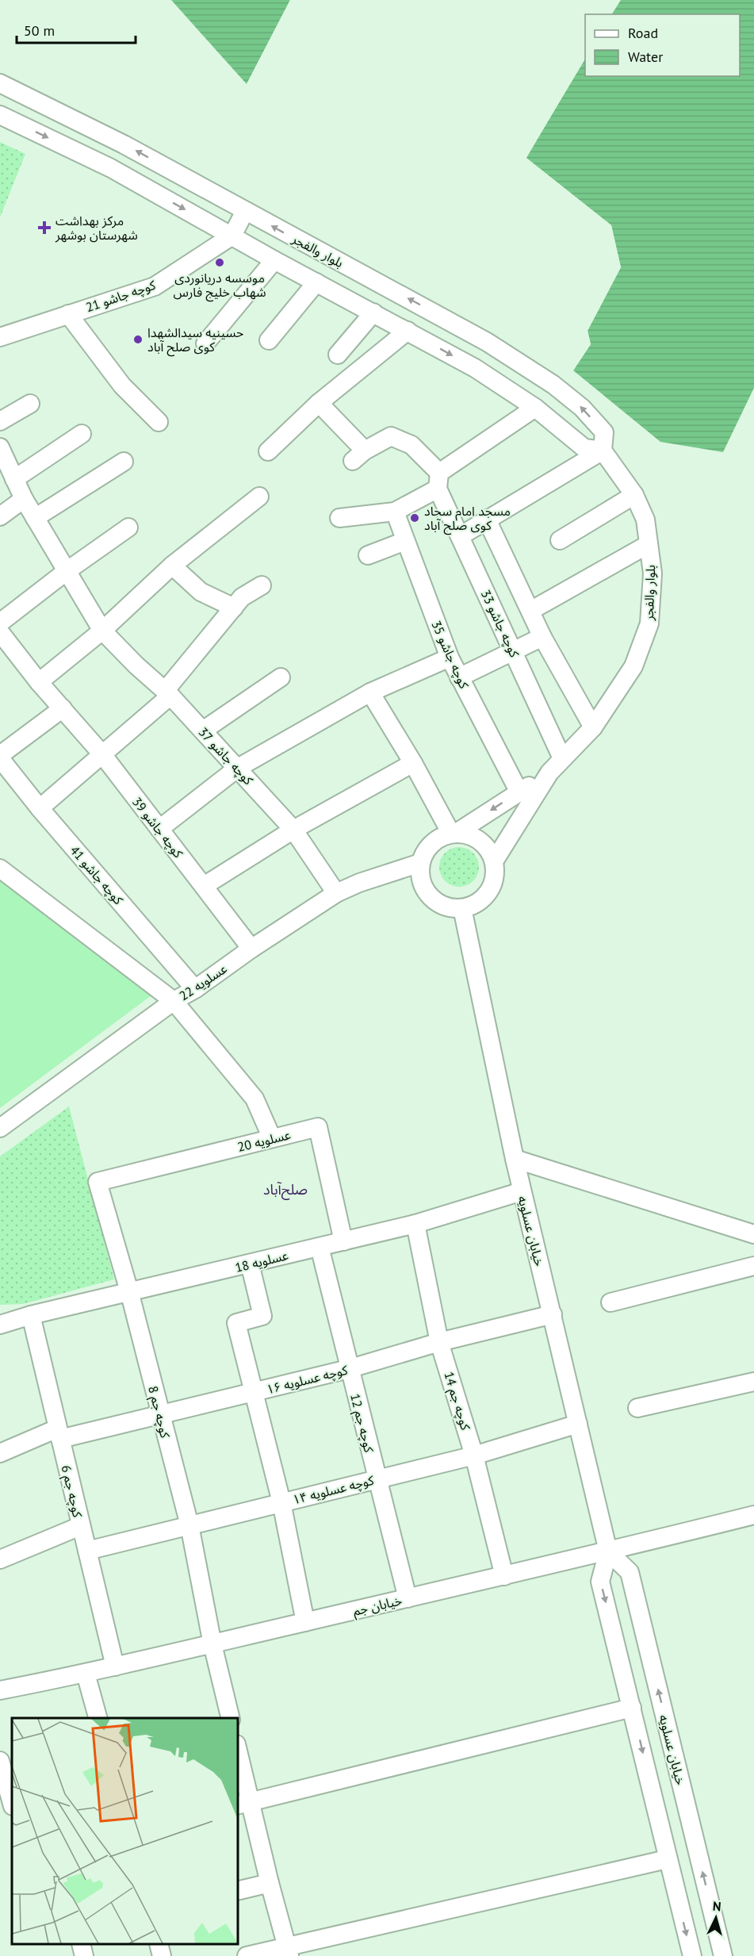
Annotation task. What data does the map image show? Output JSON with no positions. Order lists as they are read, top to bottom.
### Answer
{
  "streets": {
    "street": [
      "بلوار والفجر",
      "کوچه جاشو 21",
      "کوچه جاشو 33",
      "کوچه جاشو 35",
      "کوچه جاشو 37",
      "کوچه جاشو 39",
      "کوچه جاشو 41",
      "عسلویه 22",
      "عسلویه 20",
      "خیابان عسلویه",
      "عسلویه 18",
      "کوچه عسلویه ۱۶",
      "کوچه جم 14",
      "کوچه جم 8",
      "کوچه جم 12",
      "کوچه عسلویه ۱۴",
      "کوچه جم 6",
      "خیابان جم"
    ]
  },
  "crossings": [
    ["بلوار والفجر", "کوچه جاشو 33"],
    ["کوچه جاشو 37", "عسلویه 22"],
    ["کوچه جاشو 39", "عسلویه 22"],
    ["کوچه جاشو 41", "عسلویه 22"],
    ["عسلویه 22", "خیابان عسلویه"],
    ["عسلویه 20", "عسلویه 18"],
    ["عسلویه 20", "کوچه جم 8"],
    ["خیابان عسلویه", "عسلویه 18"],
    ["خیابان عسلویه", "کوچه عسلویه ۱۶"],
    ["خیابان عسلویه", "کوچه عسلویه ۱۴"],
    ["خیابان عسلویه", "خیابان جم"],
    ["عسلویه 18", "کوچه جم 14"],
    ["عسلویه 18", "کوچه جم 8"],
    ["عسلویه 18", "کوچه جم 12"],
    ["عسلویه 18", "کوچه جم 6"],
    ["کوچه عسلویه ۱۶", "کوچه جم 14"],
    ["کوچه عسلویه ۱۶", "کوچه جم 8"],
    ["کوچه عسلویه ۱۶", "کوچه جم 12"],
    ["کوچه عسلویه ۱۶", "کوچه جم 6"],
    ["کوچه جم 14", "کوچه عسلویه ۱۴"],
    ["کوچه جم 14", "خیابان جم"],
    ["کوچه جم 8", "کوچه عسلویه ۱۴"],
    ["کوچه جم 8", "خیابان جم"],
    ["کوچه جم 12", "کوچه عسلویه ۱۴"],
    ["کوچه جم 12", "خیابان جم"],
    ["کوچه عسلویه ۱۴", "کوچه جم 6"],
    ["کوچه جم 6", "خیابان جم"]
  ],
  "districts": ["صلح‌آباد"],
  "places": {
    "health": ["مرکز بهداشت شهرستان بوشهر"],
    "other": ["موسسه دریانوردی شهاب خلیج فارس", "حسینیه سیدالشهدا کوی صلح آباد", "مسجد امام سجاد کوی صلح آباد"]
  },
  "legend": ["Road", "Water"],
  "scale_bar": "50 m",
  "north": "top"
}
